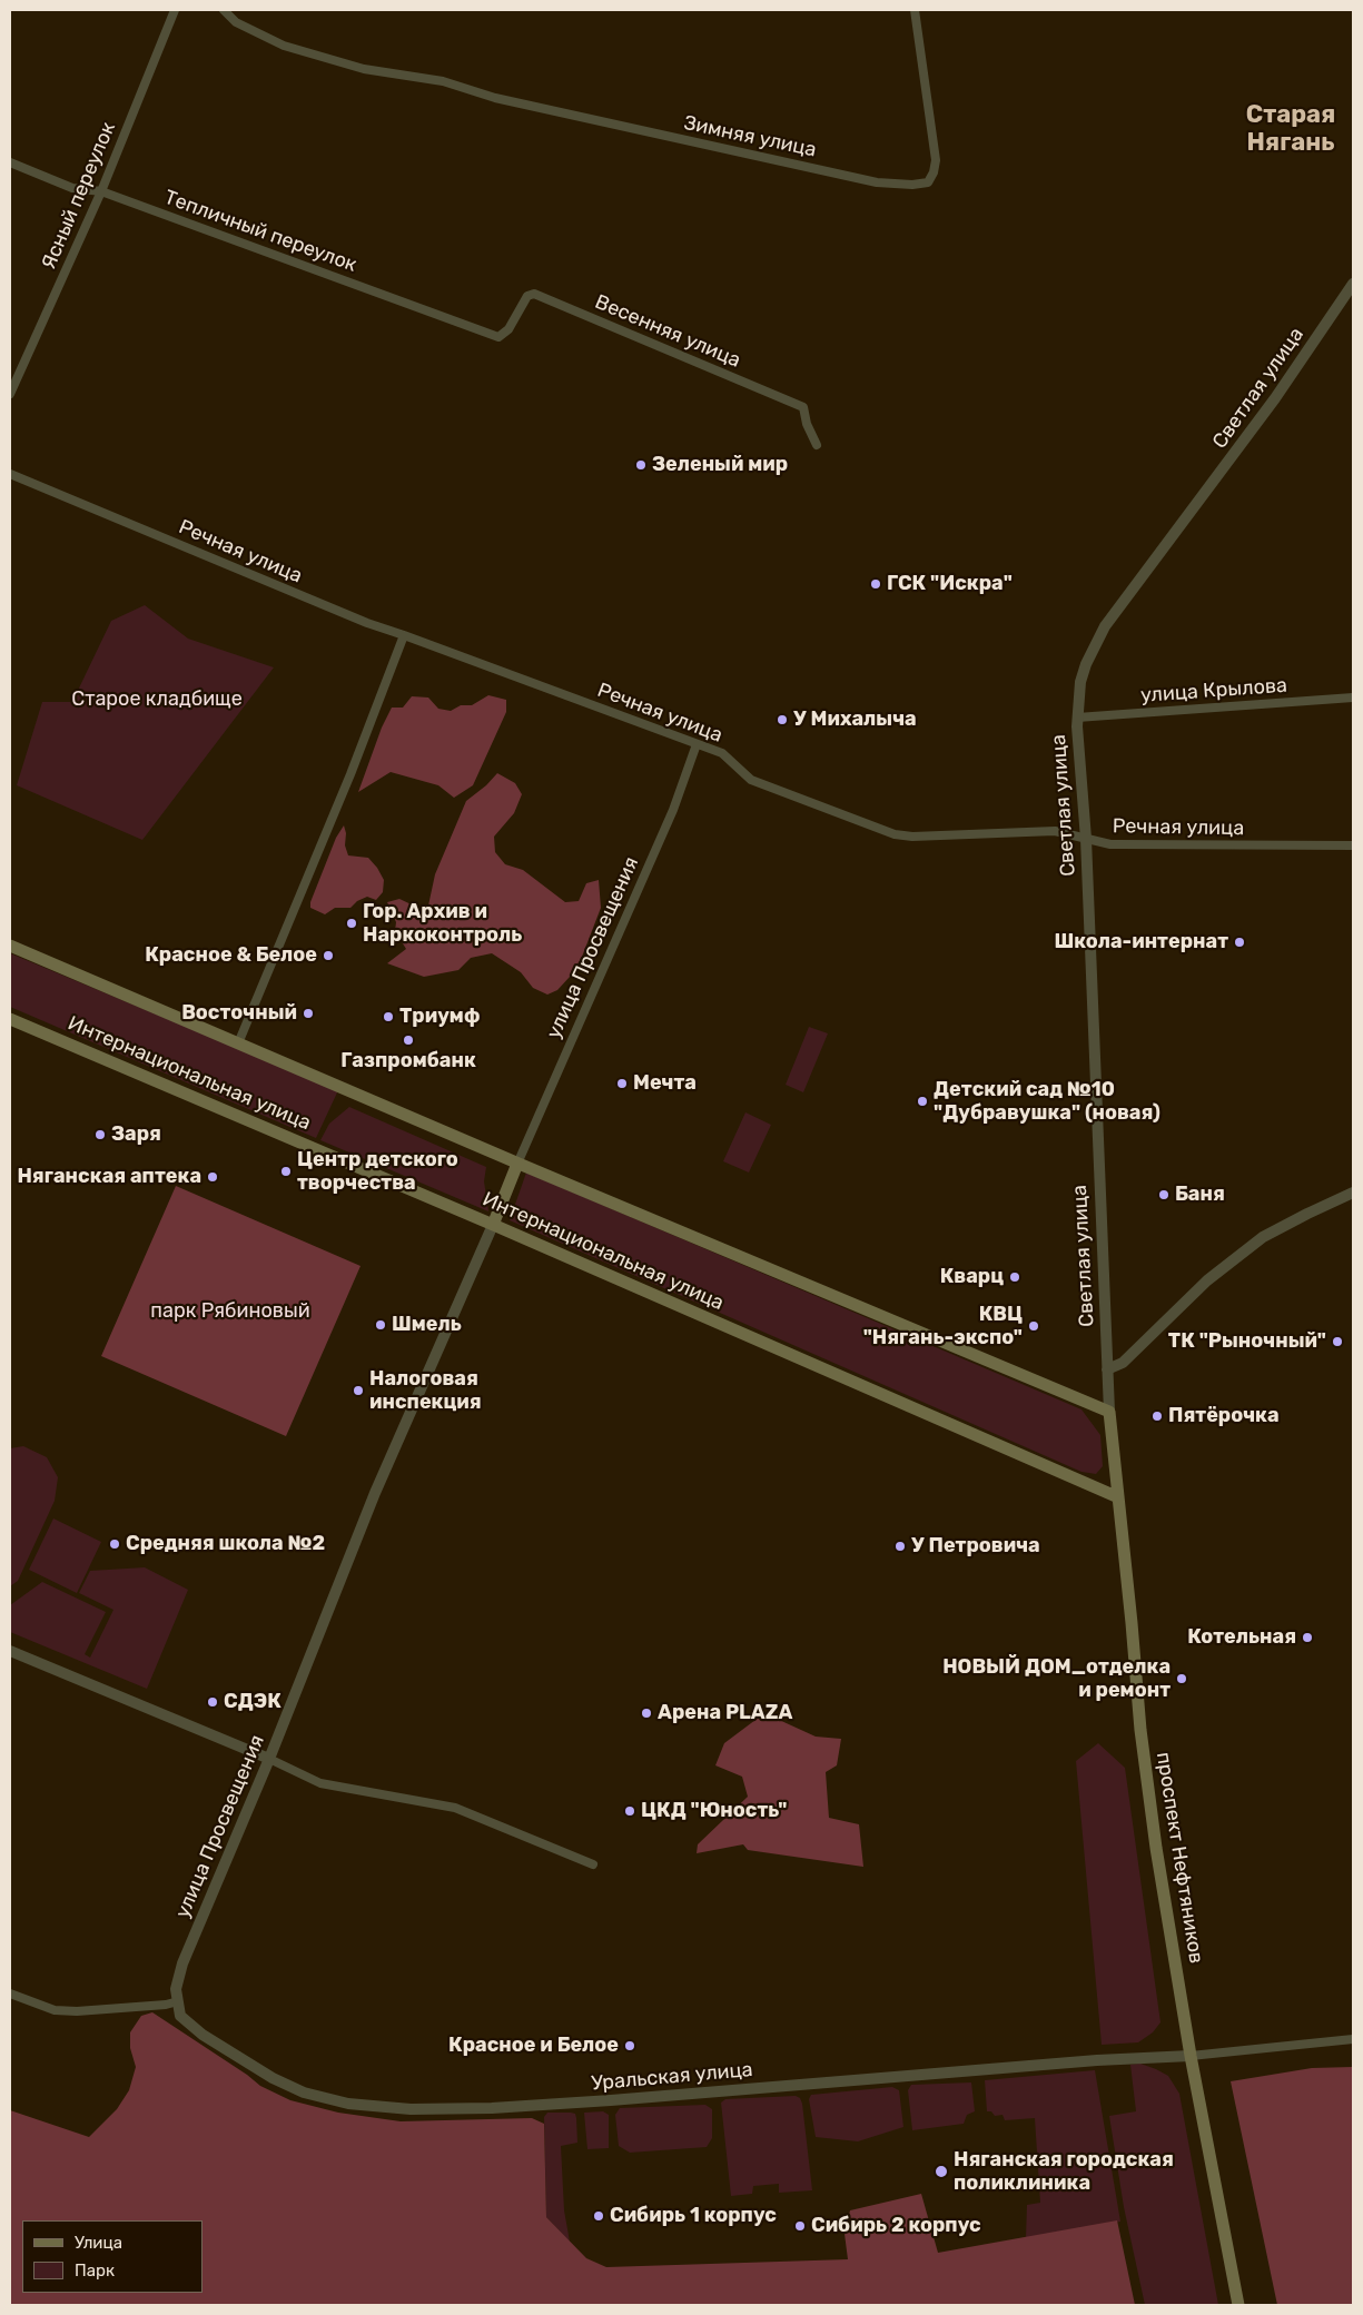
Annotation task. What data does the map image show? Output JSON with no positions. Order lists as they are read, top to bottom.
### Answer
{
  "streets": {
    "main road": ["Интернациональная улица", "проспект Нефтяников"],
    "street": [
      "Зимняя улица",
      "Ясный переулок",
      "Тепличный переулок",
      "Весенняя улица",
      "Светлая улица",
      "Речная улица",
      "улица Крылова",
      "улица Просвещения",
      "Уральская улица"
    ]
  },
  "crossings": [
    ["Ясный переулок", "Тепличный переулок"],
    ["Тепличный переулок", "Весенняя улица"],
    ["Светлая улица", "Речная улица"],
    ["Светлая улица", "улица Крылова"],
    ["Светлая улица", "проспект Нефтяников"],
    ["Речная улица", "улица Просвещения"],
    ["улица Просвещения", "Интернациональная улица"],
    ["улица Просвещения", "Уральская улица"],
    ["Интернациональная улица", "проспект Нефтяников"],
    ["проспект Нефтяников", "Уральская улица"]
  ],
  "districts": ["Старая Нягань"],
  "parks": ["Старое кладбище", "парк Рябиновый"],
  "places": [
    "Зеленый мир",
    "ГСК \"Искра\"",
    "У Михалыча",
    "Гор. Архив и Наркоконтроль",
    "Школа-интернат",
    "Красное & Белое",
    "Восточный",
    "Триумф",
    "Газпромбанк",
    "Мечта",
    "Детский сад №10 \"Дубравушка\" (новая)",
    "Заря",
    "Центр детского творчества",
    "Няганская аптека",
    "Баня",
    "Кварц",
    "Шмель",
    "КВЦ \"Нягань-экспо\"",
    "ТК \"Рыночный\"",
    "Налоговая инспекция",
    "Пятёрочка",
    "Средняя школа №2",
    "У Петровича",
    "Котельная",
    "НОВЫЙ ДОМ_отделка и ремонт",
    "СДЭК",
    "Арена PLAZA",
    "ЦКД \"Юность\"",
    "Красное и Белое",
    "Няганская городская поликлиника",
    "Сибирь 1 корпус",
    "Сибирь 2 корпус"
  ],
  "legend": ["Улица", "Парк"]
}
